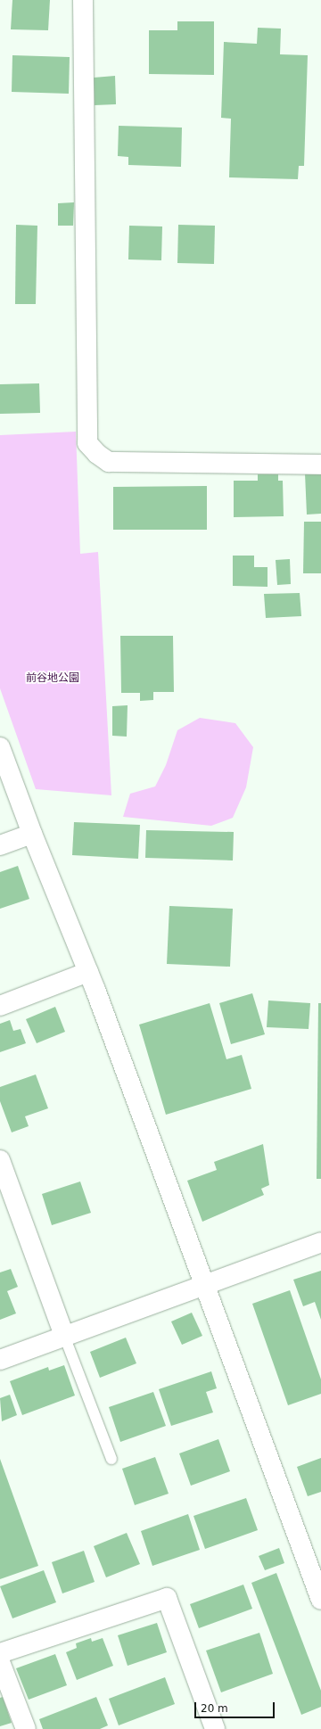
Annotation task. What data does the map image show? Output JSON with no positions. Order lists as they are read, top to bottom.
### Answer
{
  "parks": ["前谷地公園"],
  "scale_bar": "20 m"
}
